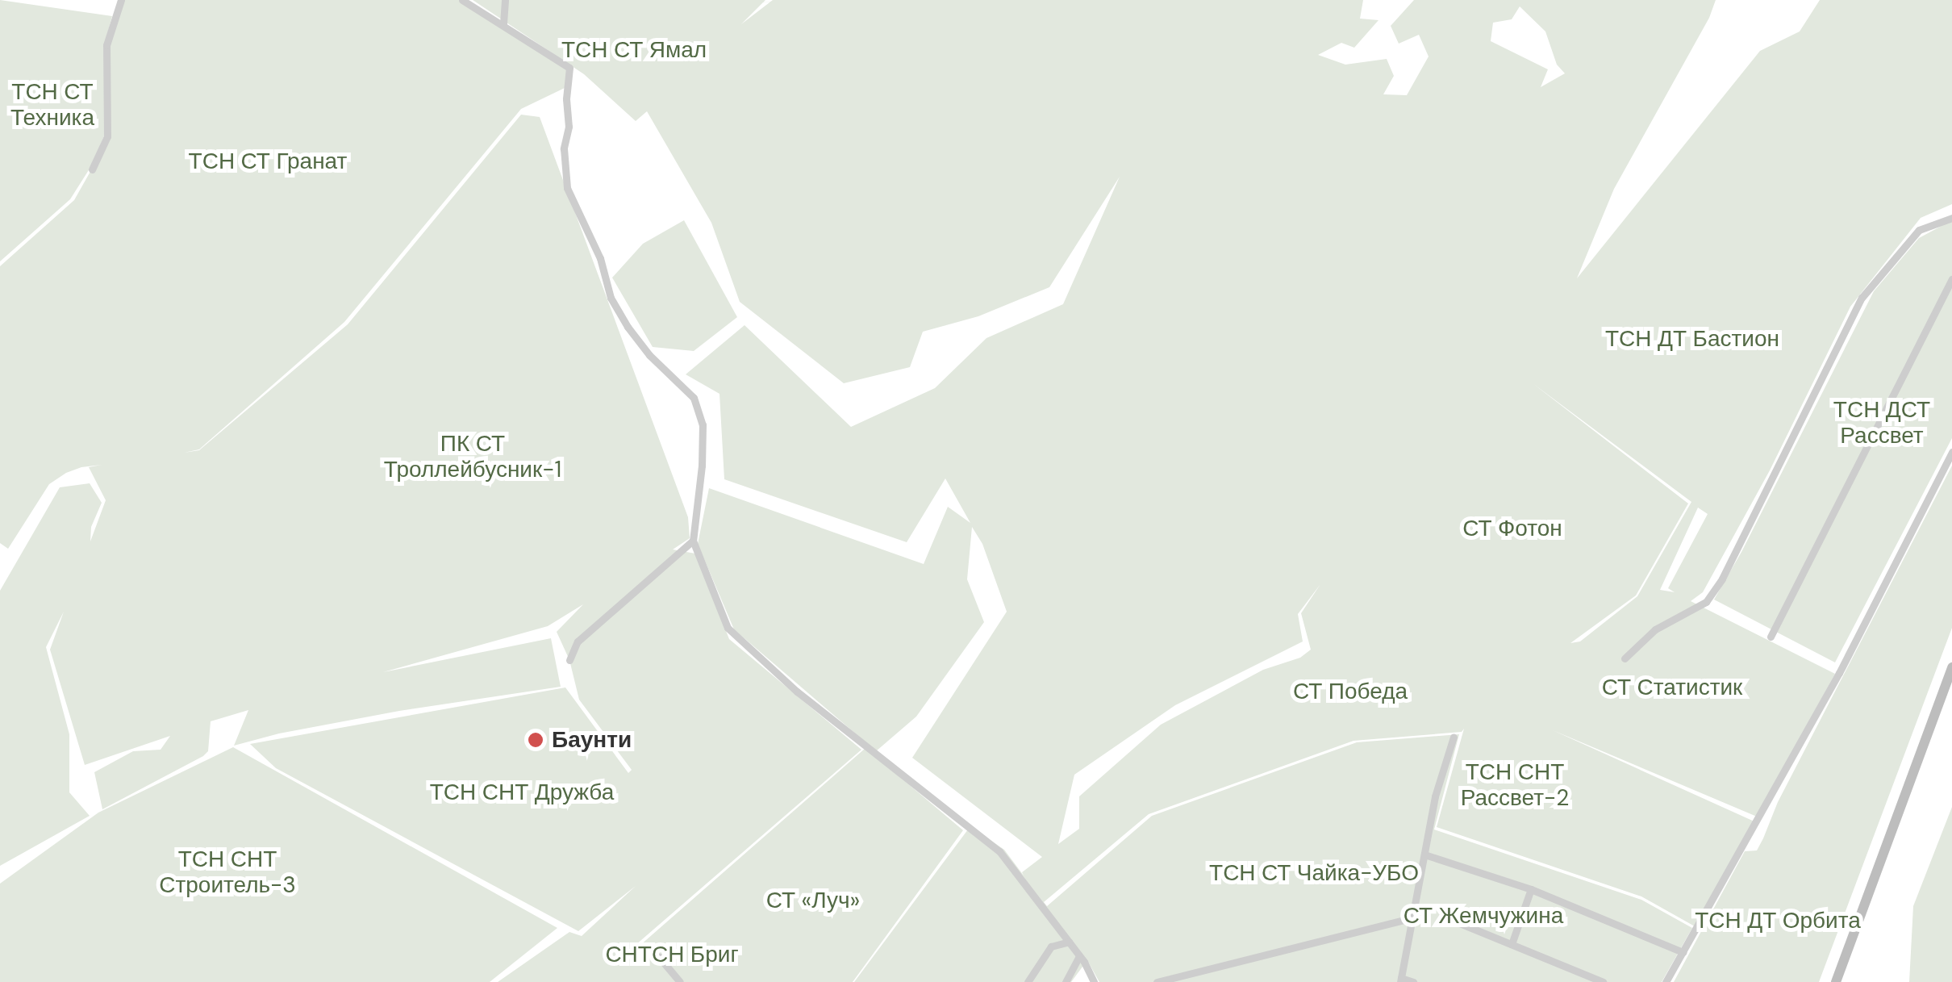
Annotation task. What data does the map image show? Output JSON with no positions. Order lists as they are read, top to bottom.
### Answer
{
  "parks": [
    "ТСН СТ Ямал",
    "ТСН СТ Техника",
    "ТСН СТ Гранат",
    "ТСН ДТ Бастион",
    "ТСН ДСТ Рассвет",
    "ПК СТ Троллейбусник-1",
    "СТ Фотон",
    "СТ Статистик",
    "СТ Победа",
    "ТСН СНТ Рассвет-2",
    "ТСН СНТ Дружба",
    "ТСН СНТ Строитель-3",
    "ТСН СТ Чайка-УБО",
    "СТ «Луч»",
    "СТ Жемчужина",
    "ТСН ДТ Орбита",
    "СНТСН Бриг"
  ],
  "places": ["Баунти"]
}
